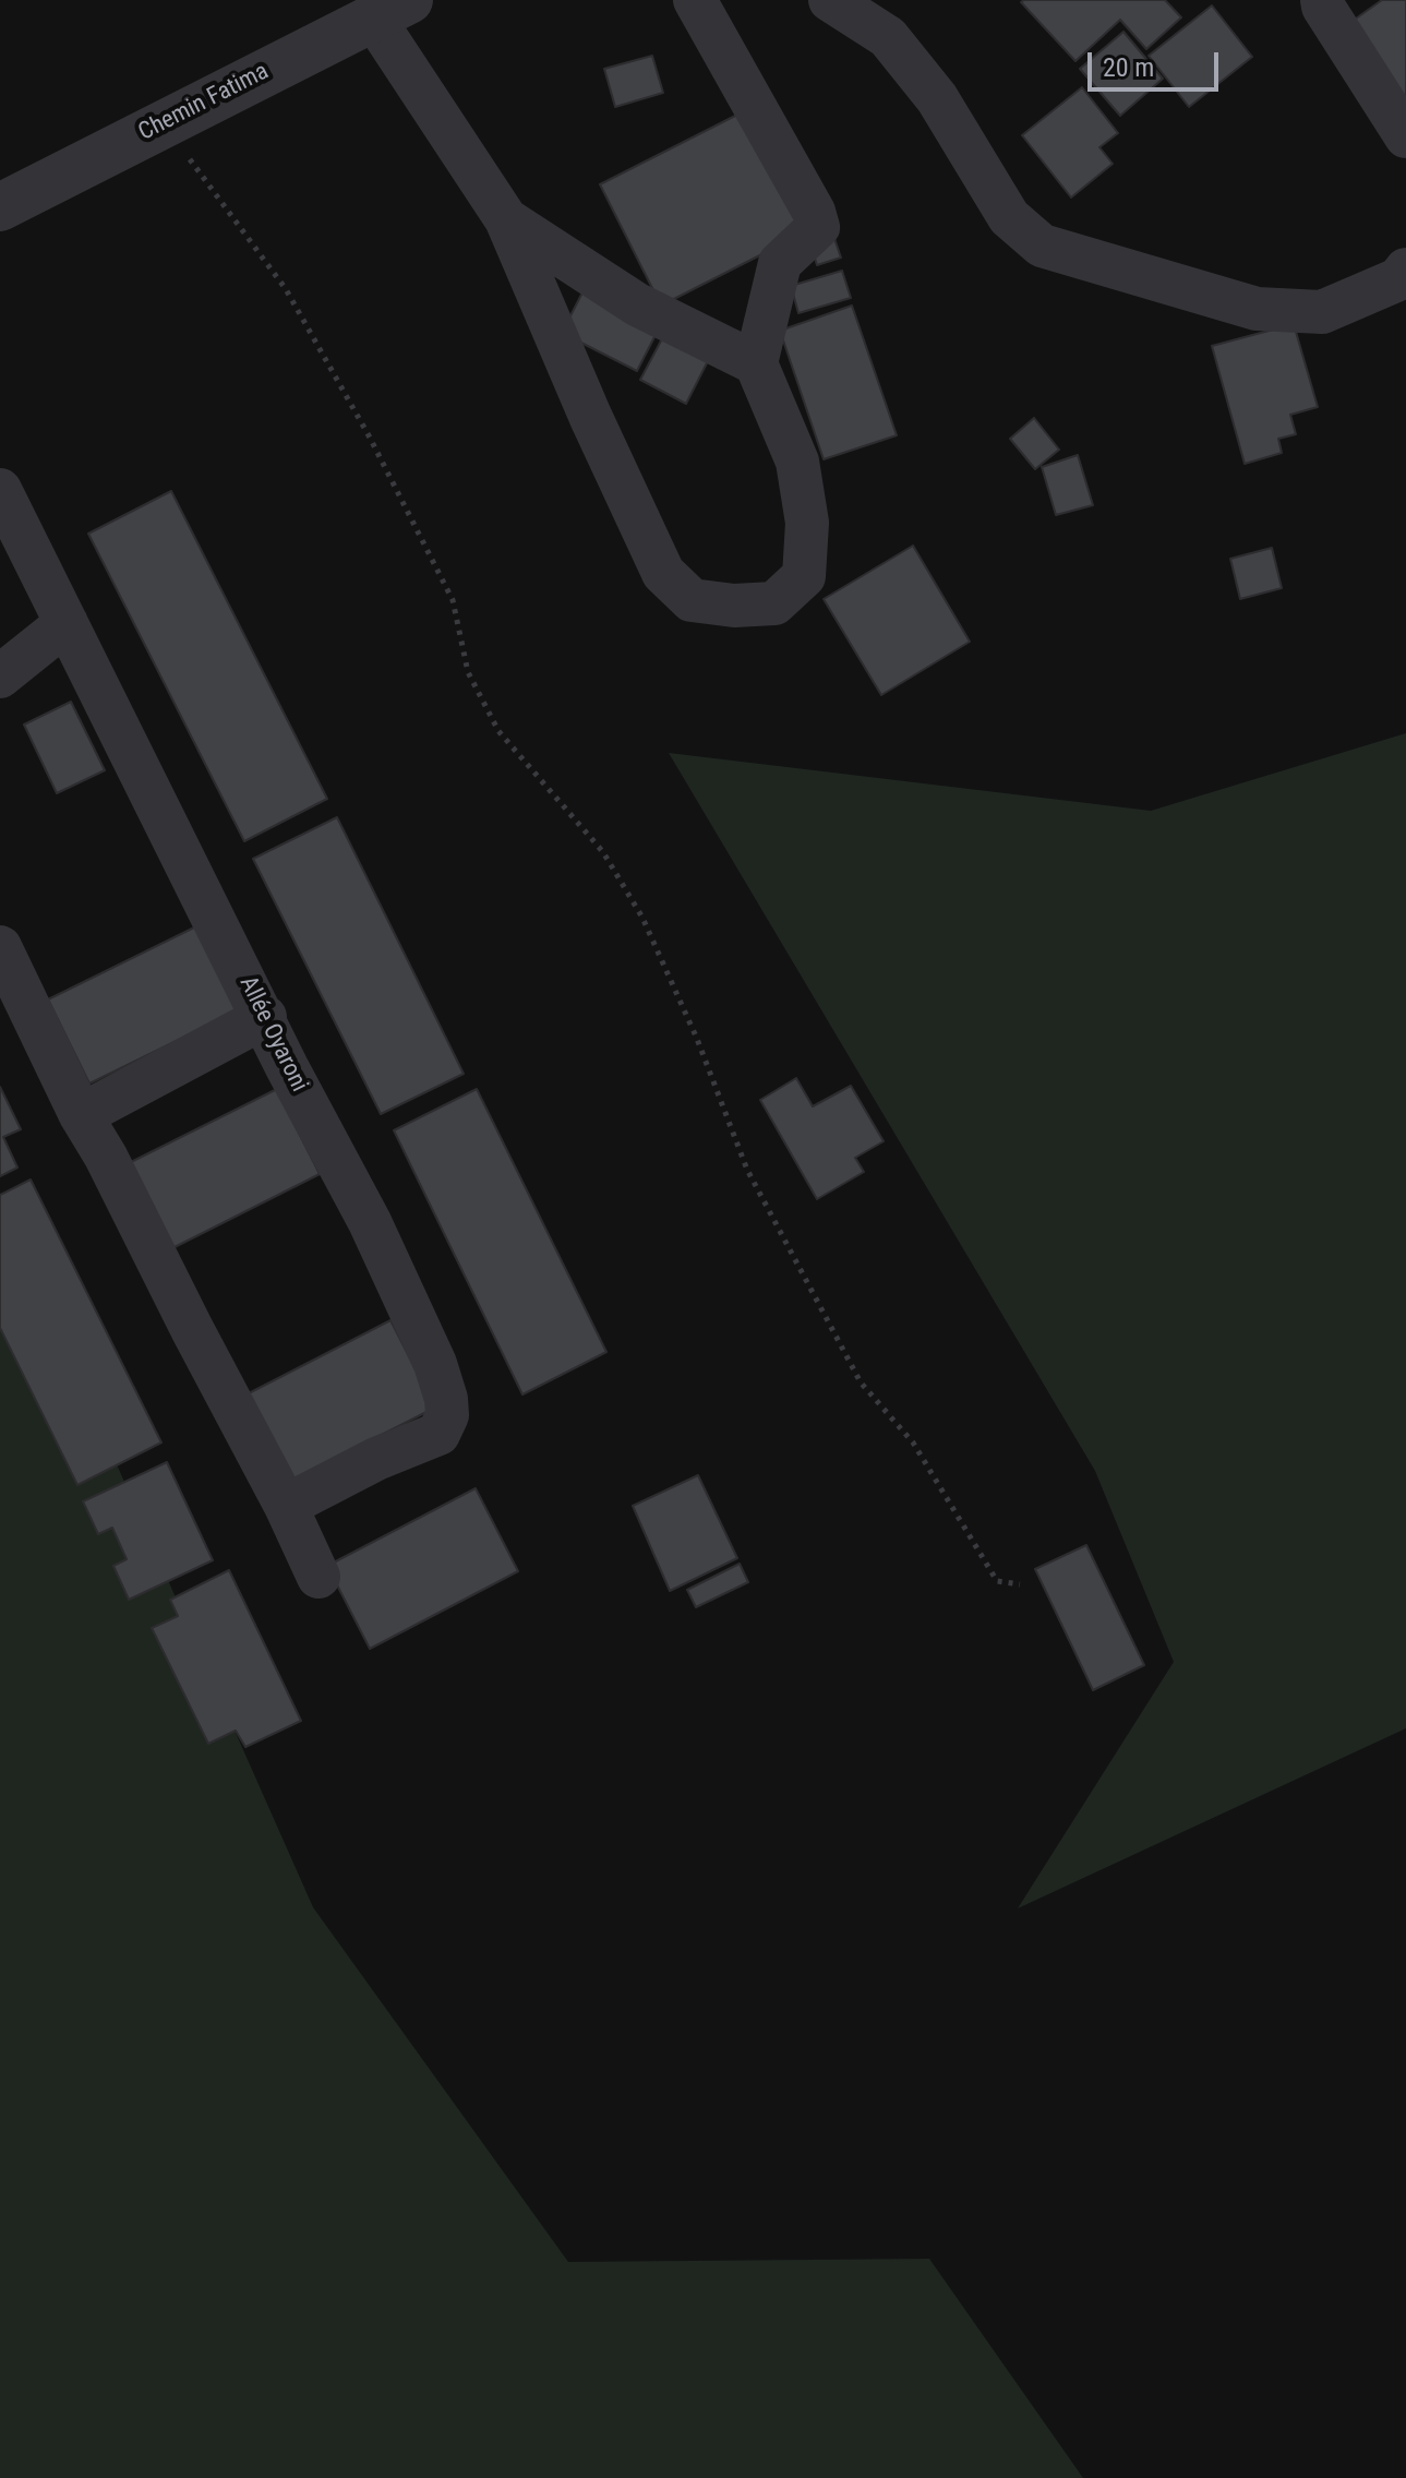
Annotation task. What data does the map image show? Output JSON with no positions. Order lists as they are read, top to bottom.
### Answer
{
  "streets": {
    "street": ["Chemin Fatima", "Allée Oyaroni"]
  },
  "scale_bar": "20 m"
}
